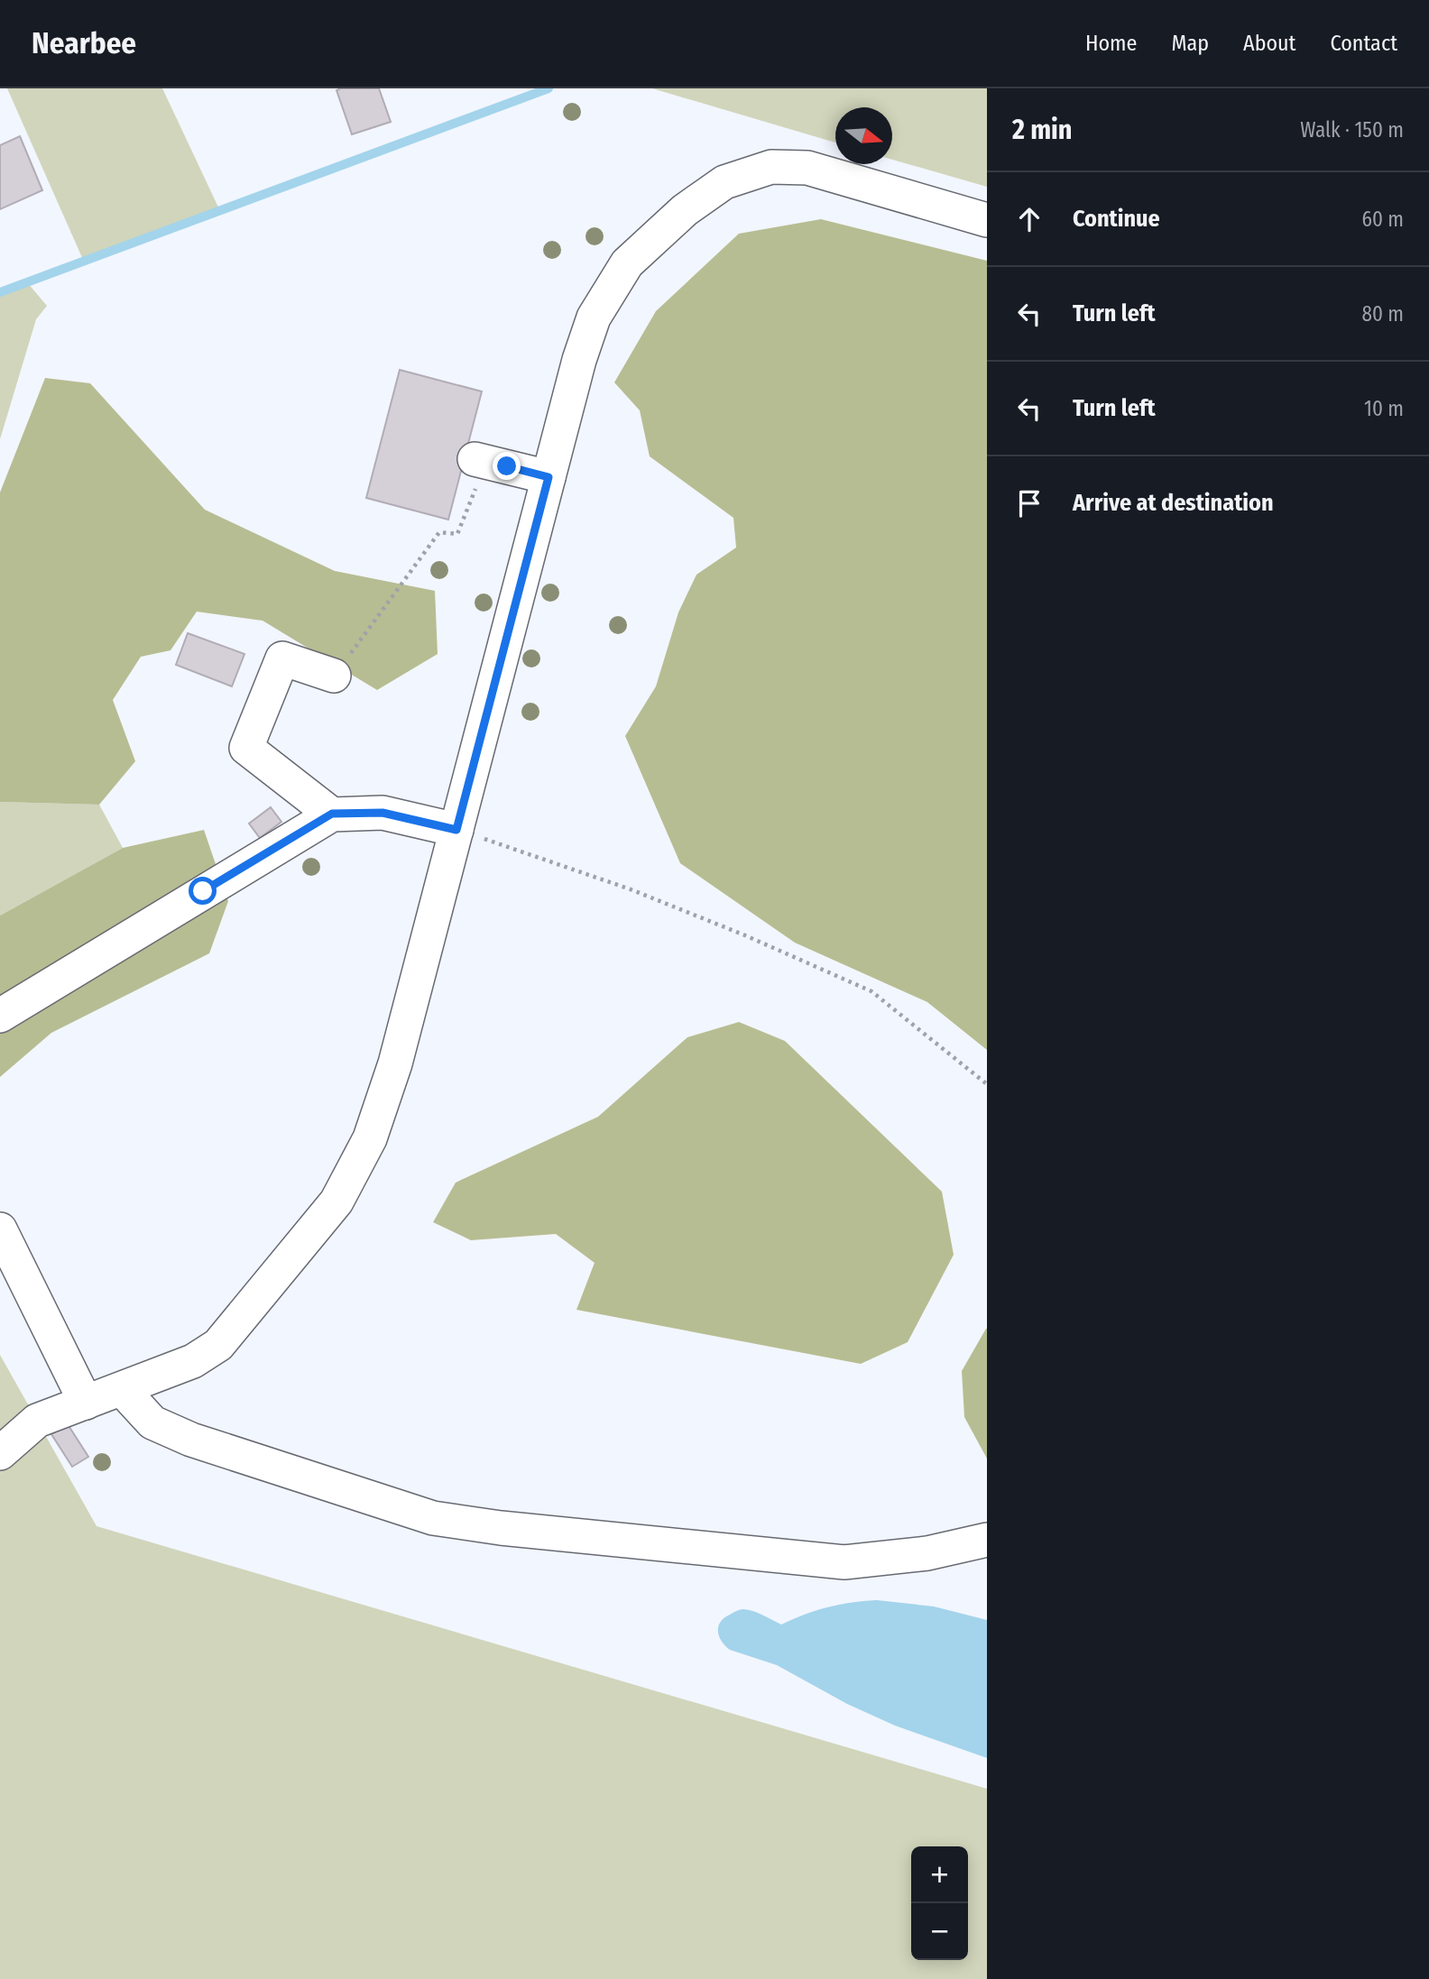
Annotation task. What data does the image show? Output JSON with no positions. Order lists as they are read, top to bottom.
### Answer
{
  "north": "right",
  "page": {
    "header": "Nearbee",
    "nav": [
      "Home",
      "Map",
      "About",
      "Contact"
    ],
    "heading": ["2 min", "Walk · 150 m"],
    "list": [
      ["Continue", "60 m"],
      ["Turn left", "80 m"],
      ["Turn left", "10 m"],
      "Arrive at destination"
    ],
    "map_buttons": ["+", "−"]
  }
}
